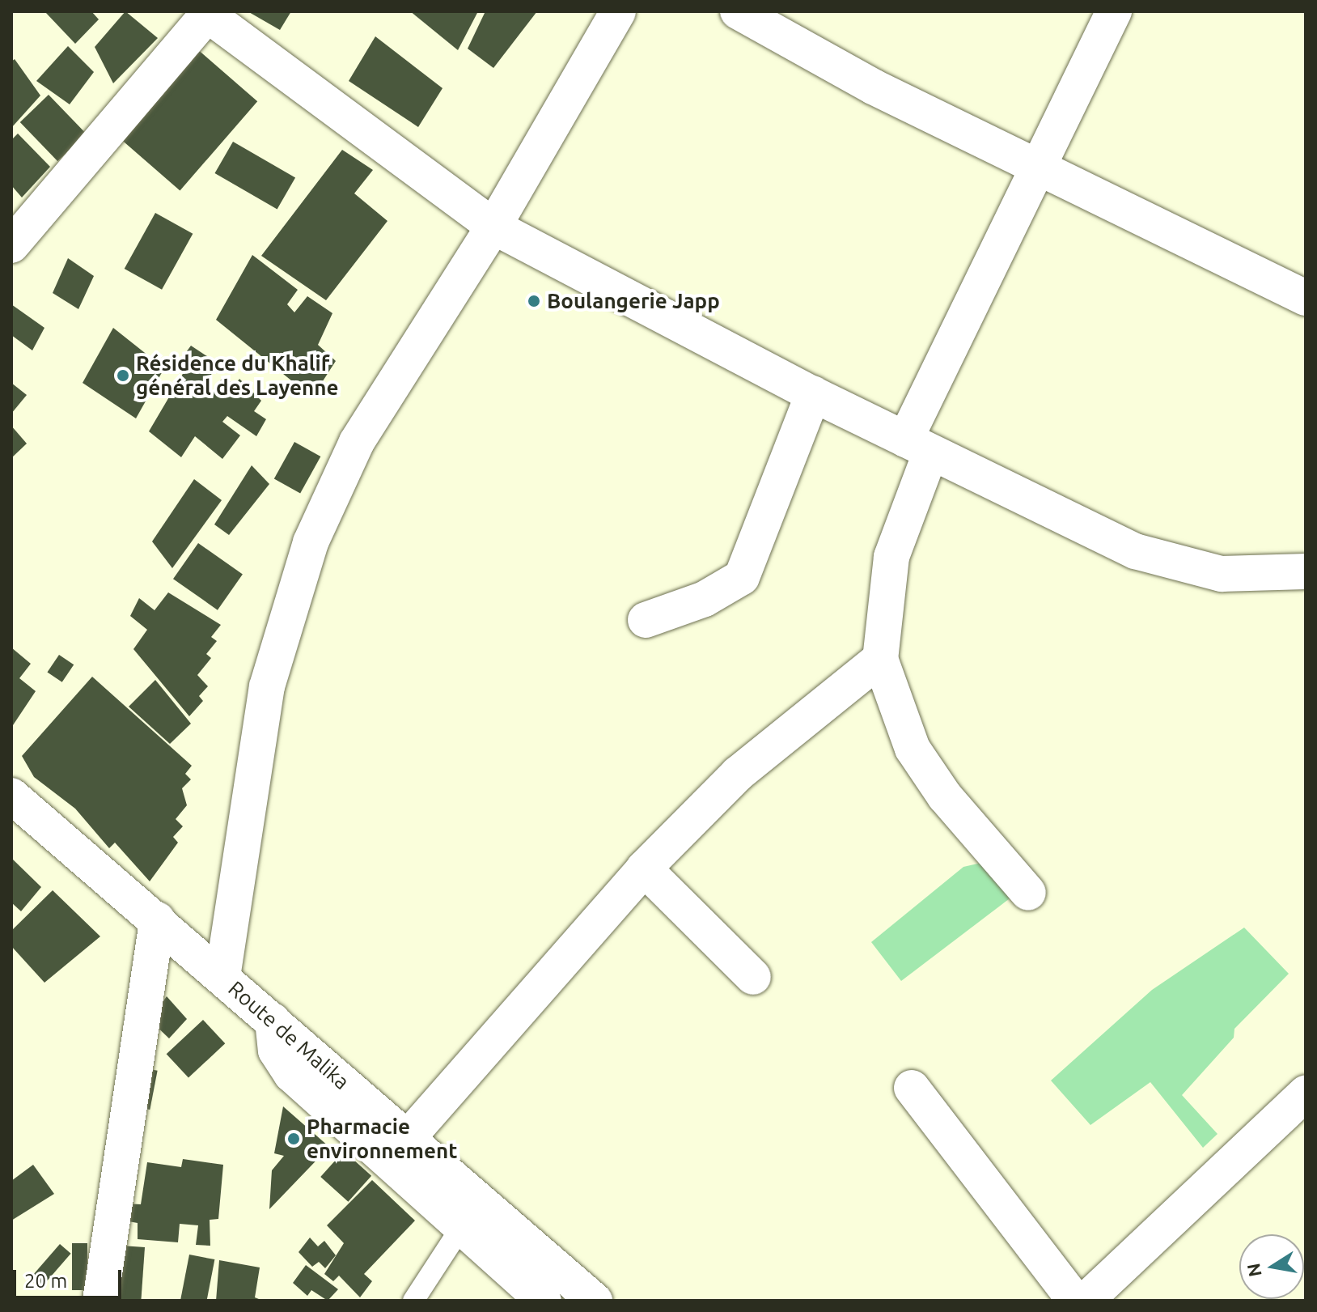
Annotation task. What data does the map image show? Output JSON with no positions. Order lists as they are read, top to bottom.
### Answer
{
  "streets": {
    "street": ["Route de Malika"]
  },
  "places": ["Boulangerie Japp", "Résidence du Khalif général des Layenne", "Pharmacie environnement"],
  "scale_bar": "20 m",
  "north": "left"
}
